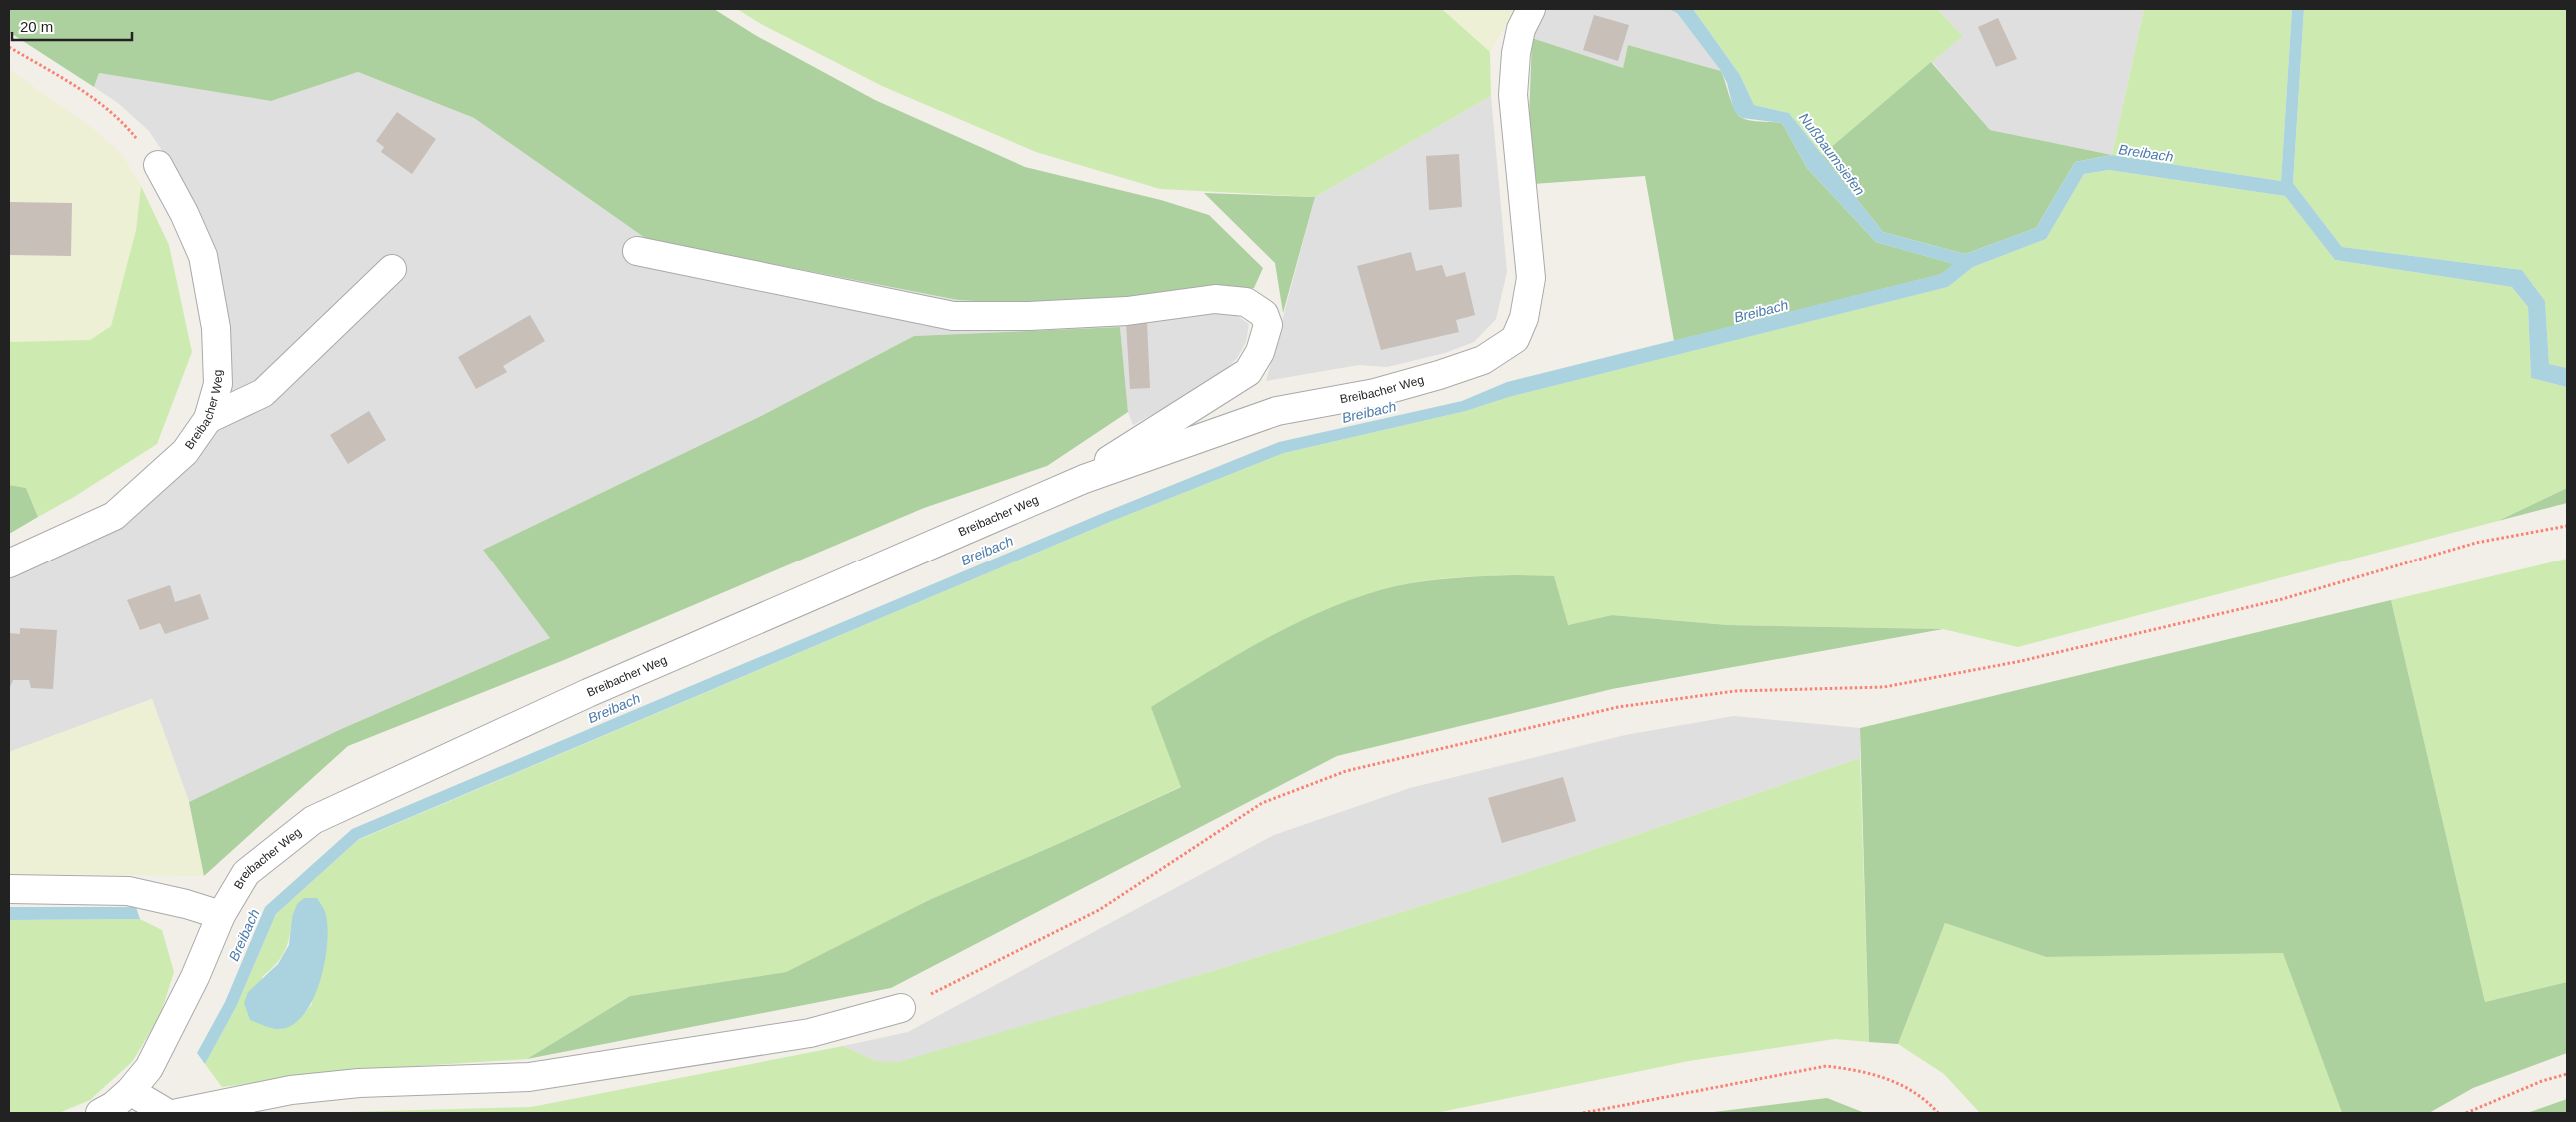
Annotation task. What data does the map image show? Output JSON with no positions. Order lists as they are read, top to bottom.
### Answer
{
  "streets": {
    "street": ["Breibacher Weg"]
  },
  "water": ["Breibach", "Nußbaumsiefen"],
  "scale_bar": "20 m"
}
